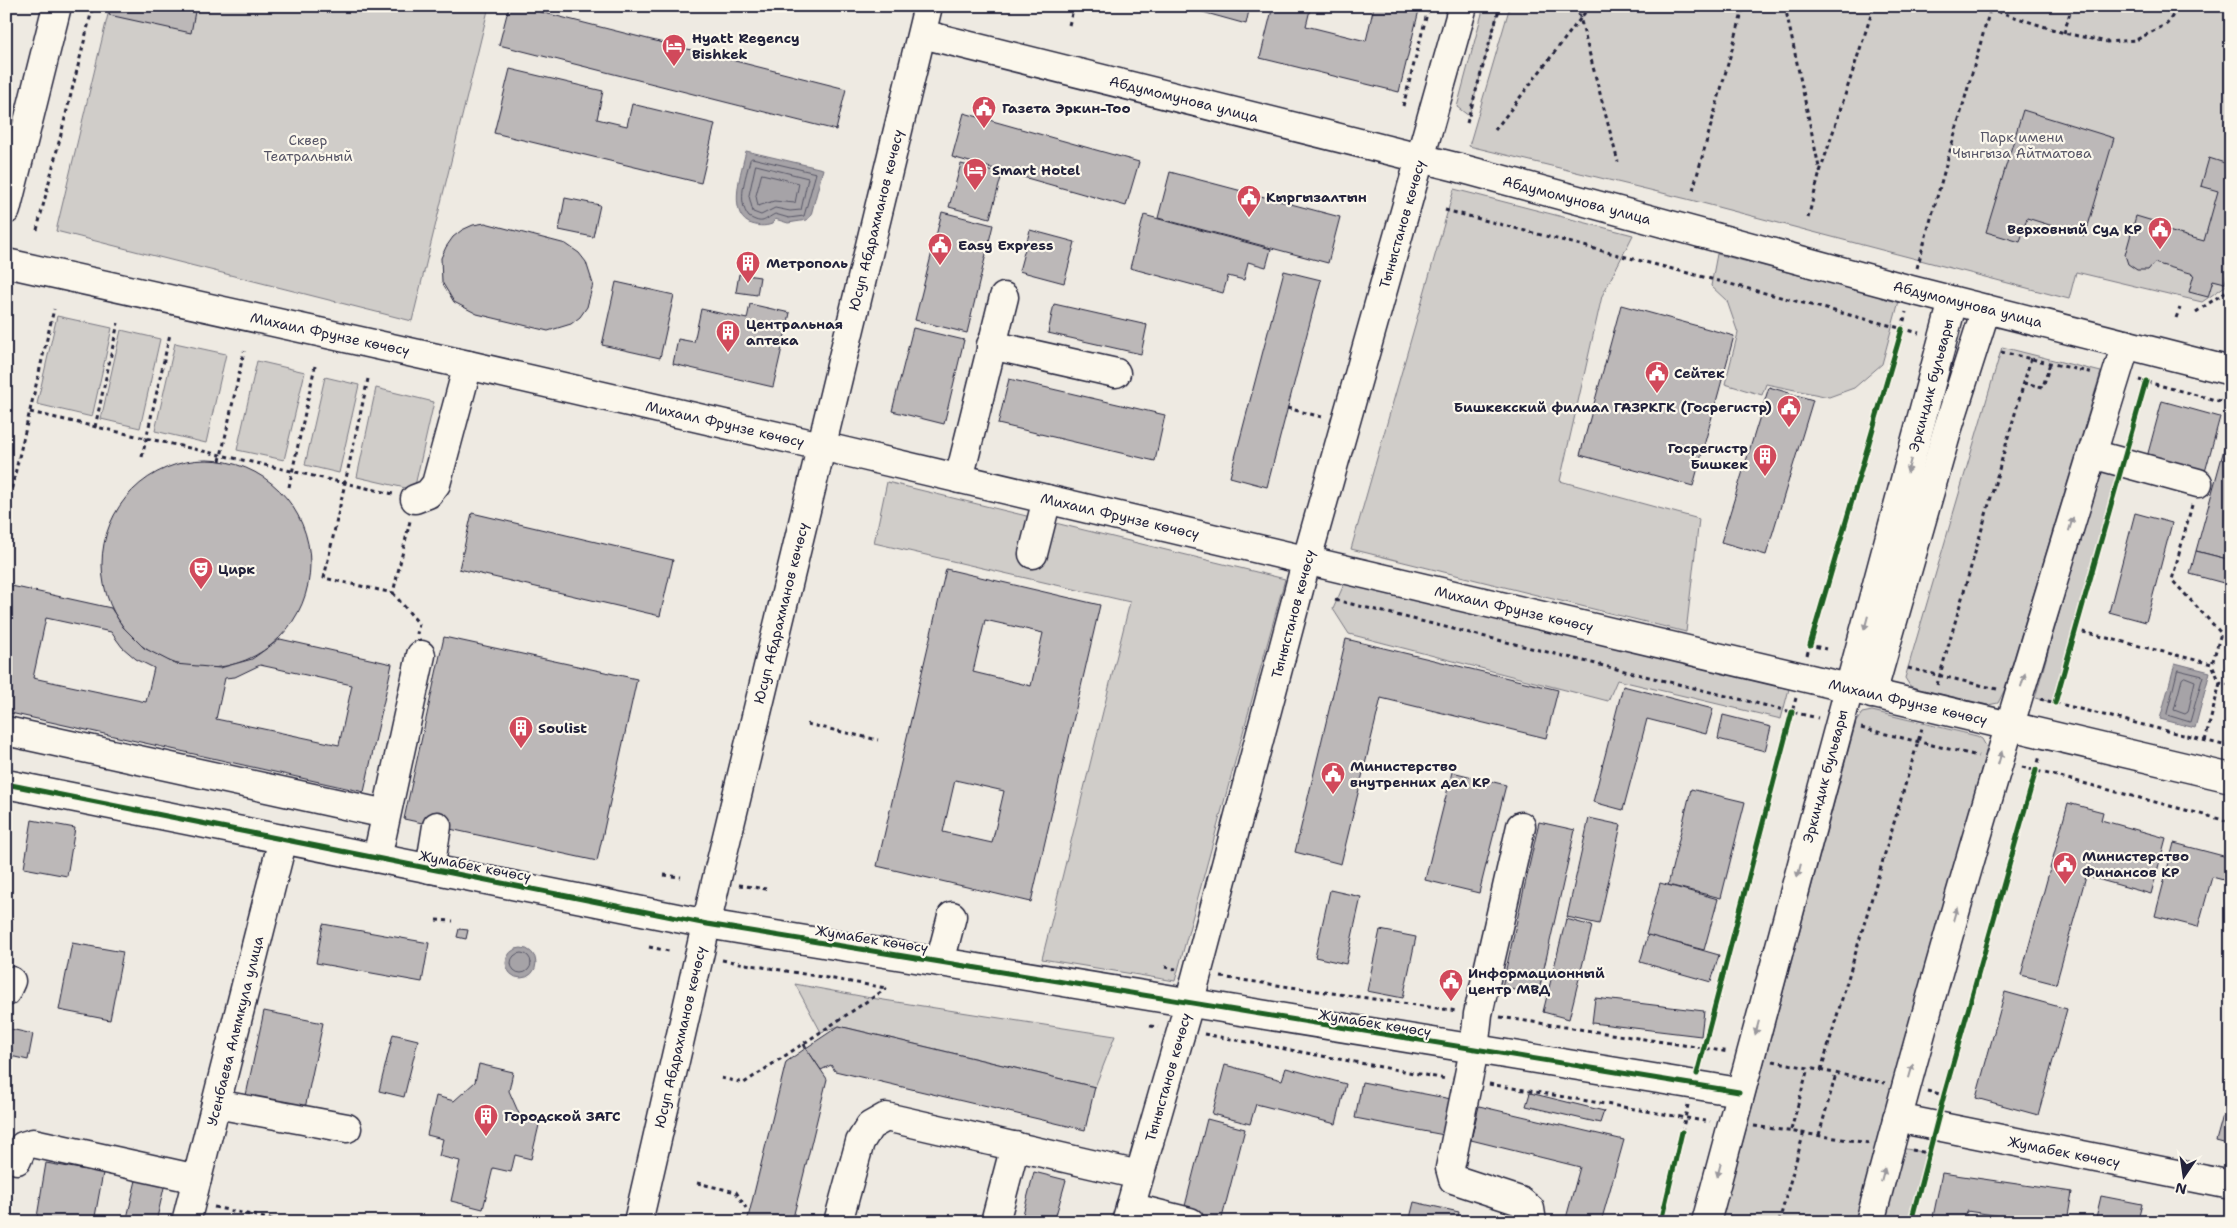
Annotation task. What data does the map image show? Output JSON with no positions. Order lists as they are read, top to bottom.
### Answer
{
  "streets": {
    "street": [
      "Абдумомунова улица",
      "Юсуп Абдрахманов көчөсү",
      "Тыныстанов көчөсү",
      "Михаил Фрунзе көчөсү",
      "Эркиндик бульвары",
      "Жумабек көчөсү",
      "Усенбаева Алымкула улица"
    ]
  },
  "crossings": [
    ["Абдумомунова улица", "Юсуп Абдрахманов көчөсү"],
    ["Абдумомунова улица", "Тыныстанов көчөсү"],
    ["Абдумомунова улица", "Эркиндик бульвары"],
    ["Юсуп Абдрахманов көчөсү", "Михаил Фрунзе көчөсү"],
    ["Юсуп Абдрахманов көчөсү", "Жумабек көчөсү"],
    ["Тыныстанов көчөсү", "Михаил Фрунзе көчөсү"],
    ["Тыныстанов көчөсү", "Жумабек көчөсү"],
    ["Михаил Фрунзе көчөсү", "Эркиндик бульвары"],
    ["Эркиндик бульвары", "Жумабек көчөсү"],
    ["Жумабек көчөсү", "Усенбаева Алымкула улица"]
  ],
  "parks": ["Парк имени Чынгыза Айтматова", "Сквер Театральный"],
  "places": {
    "hotel": ["Hyatt Regency Bishkek", "Smart Hotel"],
    "public building": [
      "Газета Эркин-Тоо",
      "Кыргызалтын",
      "Верховный Суд КР",
      "Easy Express",
      "Сейтек",
      "Бишкекский филиал ГАЗРКГК (Госрегистр)",
      "Министерство внутренних дел КР",
      "Министерство Финансов КР",
      "Информационный центр МВД"
    ],
    "building": [
      "Метрополь",
      "Центральная аптека",
      "Госрегистр Бишкек",
      "Soulist",
      "Городской ЗАГС"
    ],
    "theatre": ["Цирк"]
  },
  "north": "bottom"
}
